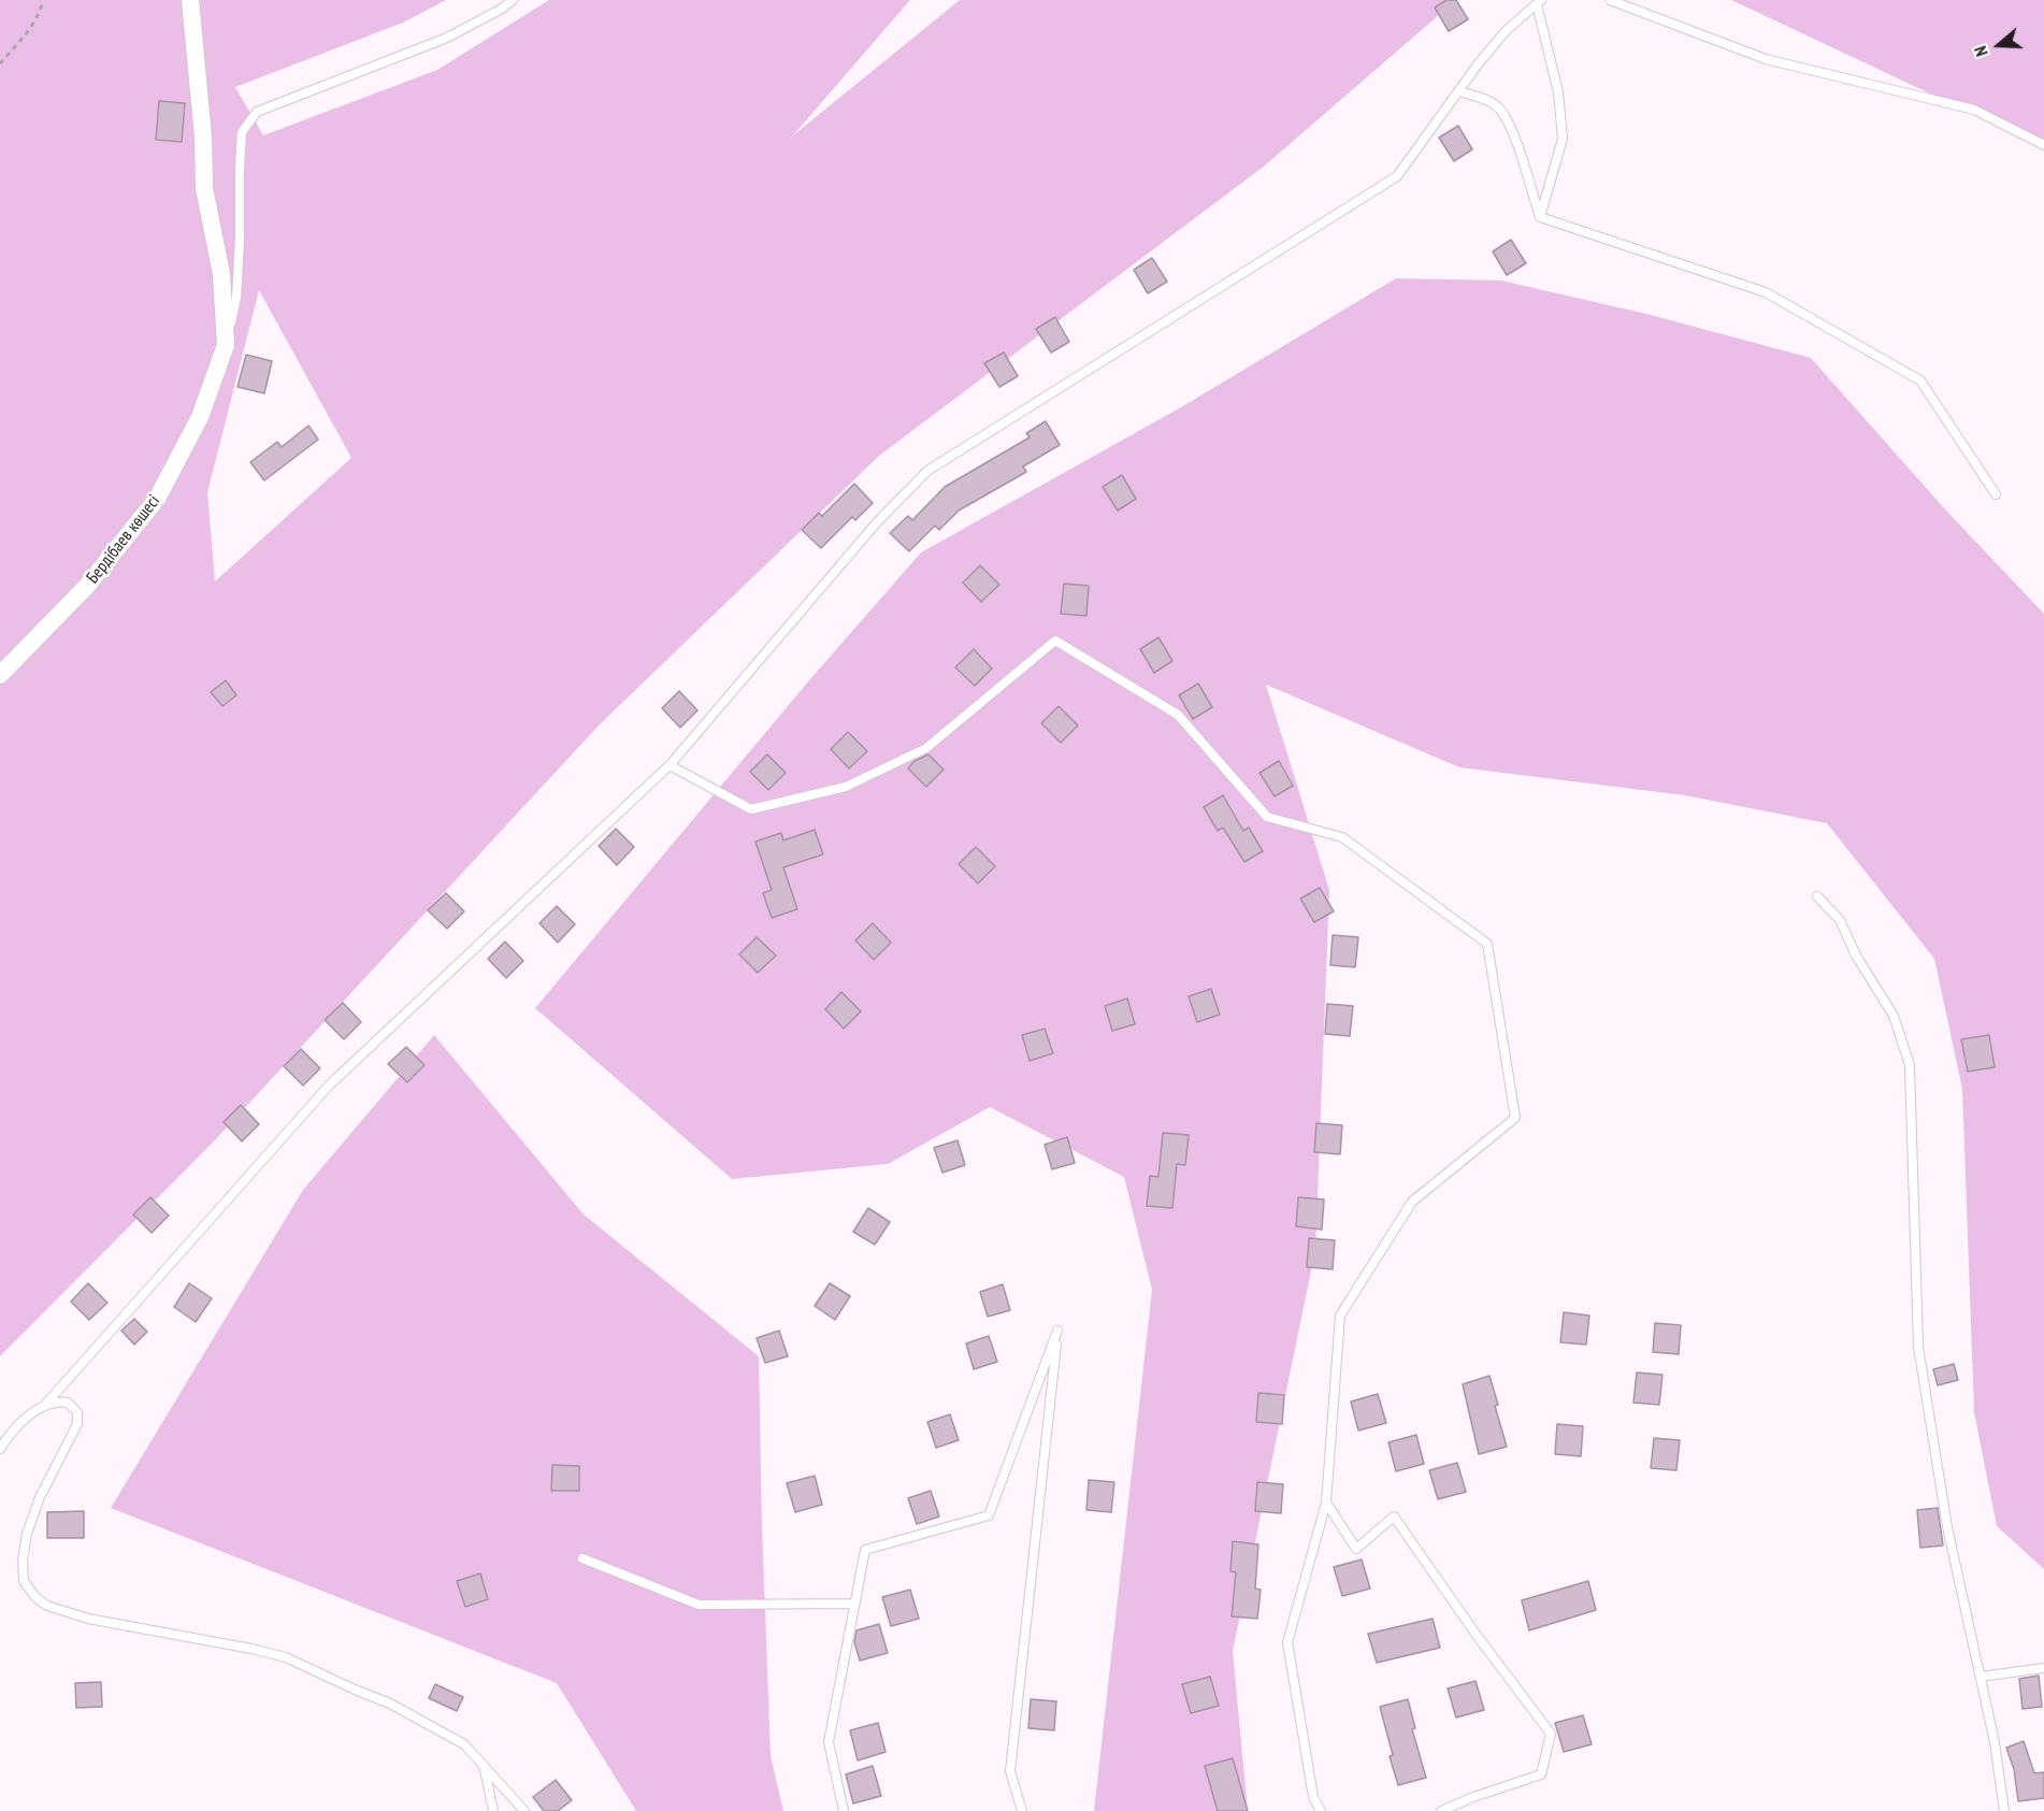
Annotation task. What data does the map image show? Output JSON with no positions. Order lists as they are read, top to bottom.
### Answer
{
  "streets": {
    "street": ["Бердібаев көшесі"]
  },
  "north": "left"
}
